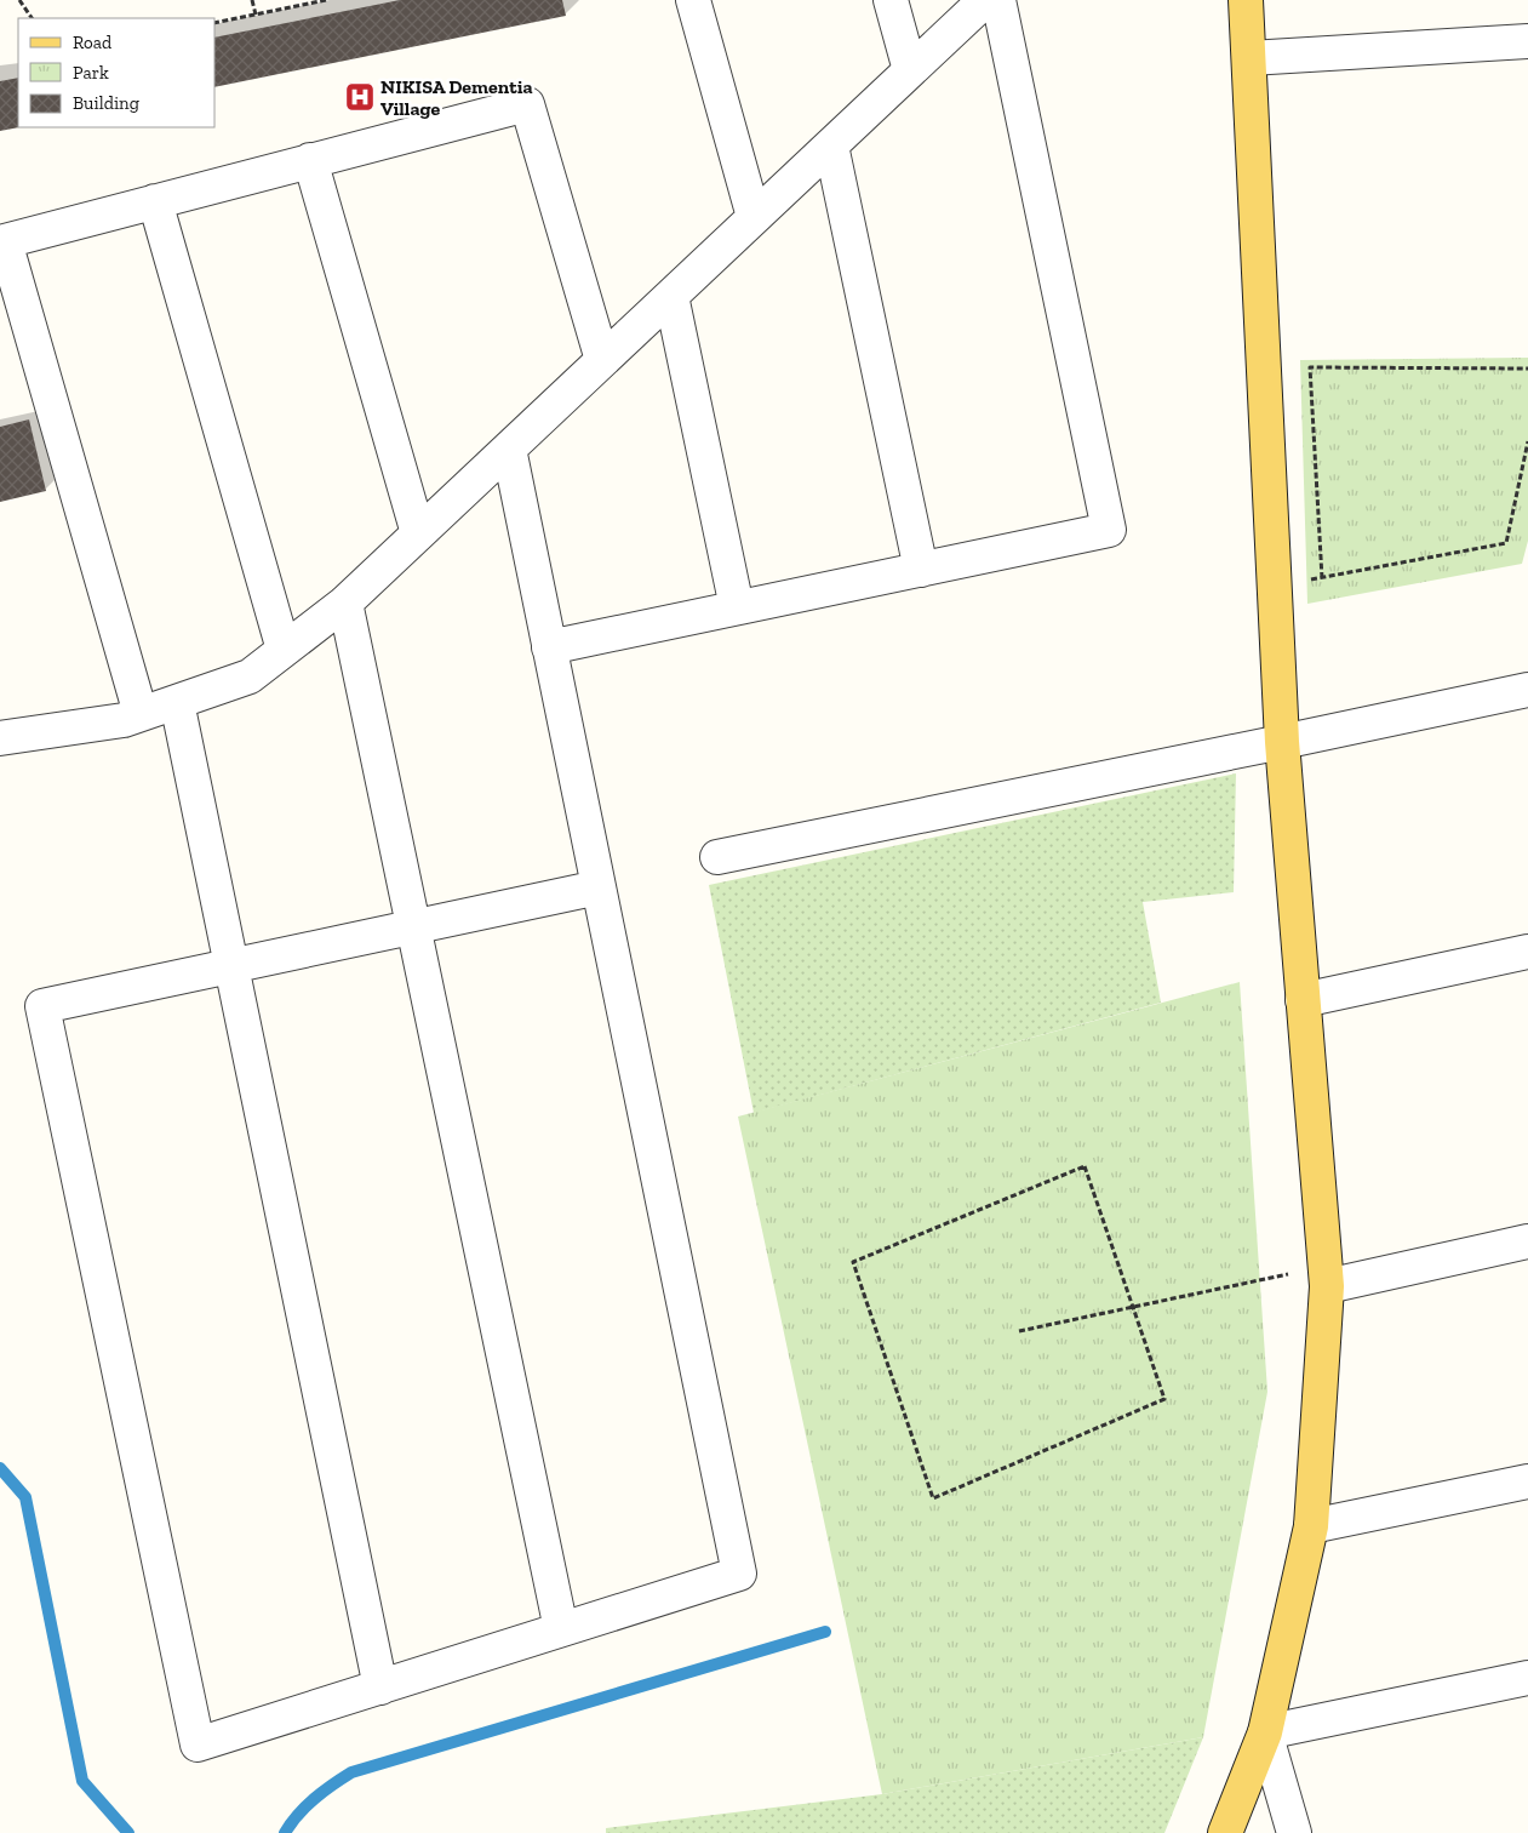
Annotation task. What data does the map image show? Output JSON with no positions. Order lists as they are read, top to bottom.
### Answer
{
  "places": {
    "hospital": ["NIKISA Dementia Village"]
  },
  "legend": ["Road", "Park", "Building"]
}
